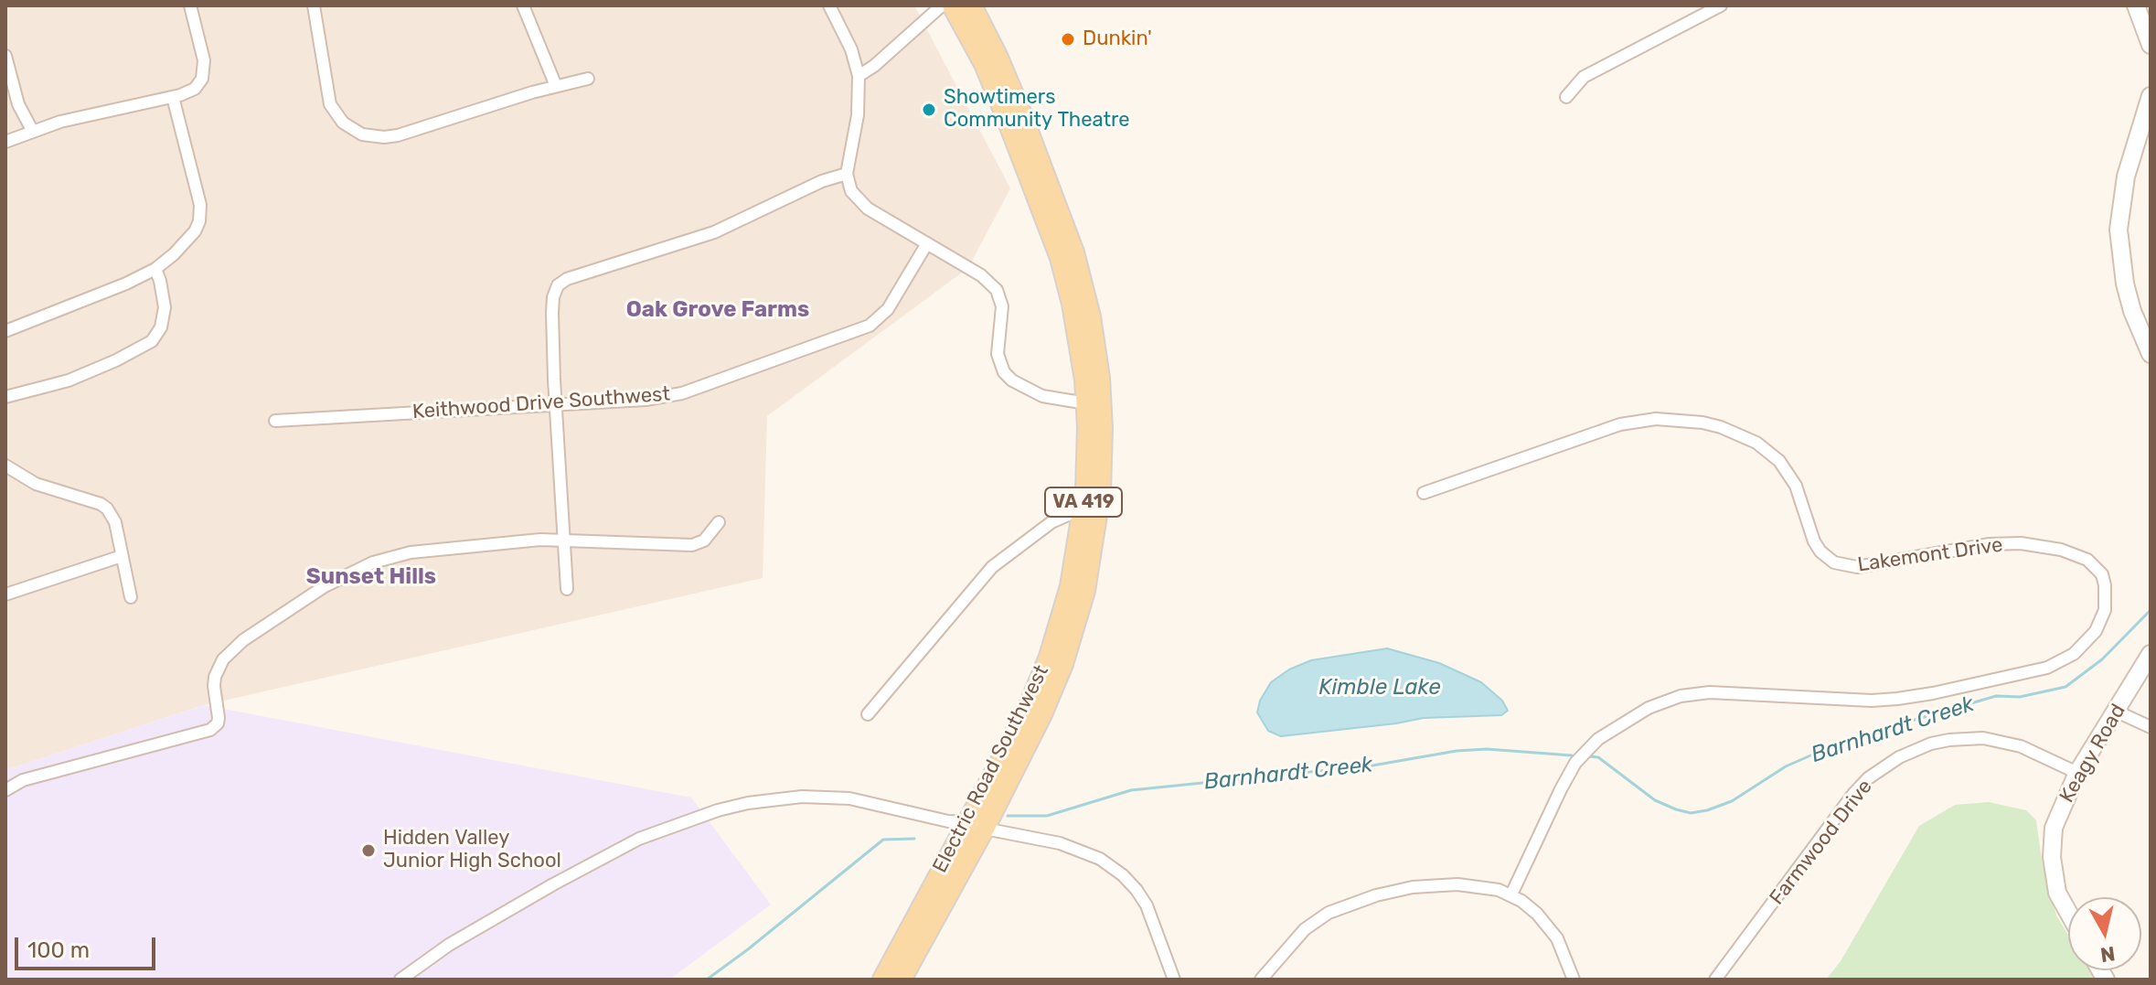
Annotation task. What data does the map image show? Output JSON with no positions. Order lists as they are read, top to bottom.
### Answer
{
  "streets": {
    "main road": ["VA 419", "Electric Road Southwest"],
    "street": [
      "Keithwood Drive Southwest",
      "Lakemont Drive",
      "Keagy Road",
      "Farmwood Drive"
    ]
  },
  "crossings": [
    ["Keagy Road", "Farmwood Drive"]
  ],
  "districts": ["Oak Grove Farms", "Sunset Hills"],
  "water": ["Kimble Lake", "Barnhardt Creek"],
  "places": ["Dunkin'", "Showtimers Community Theatre", "Hidden Valley Junior High School"],
  "scale_bar": "100 m",
  "north": "bottom"
}
